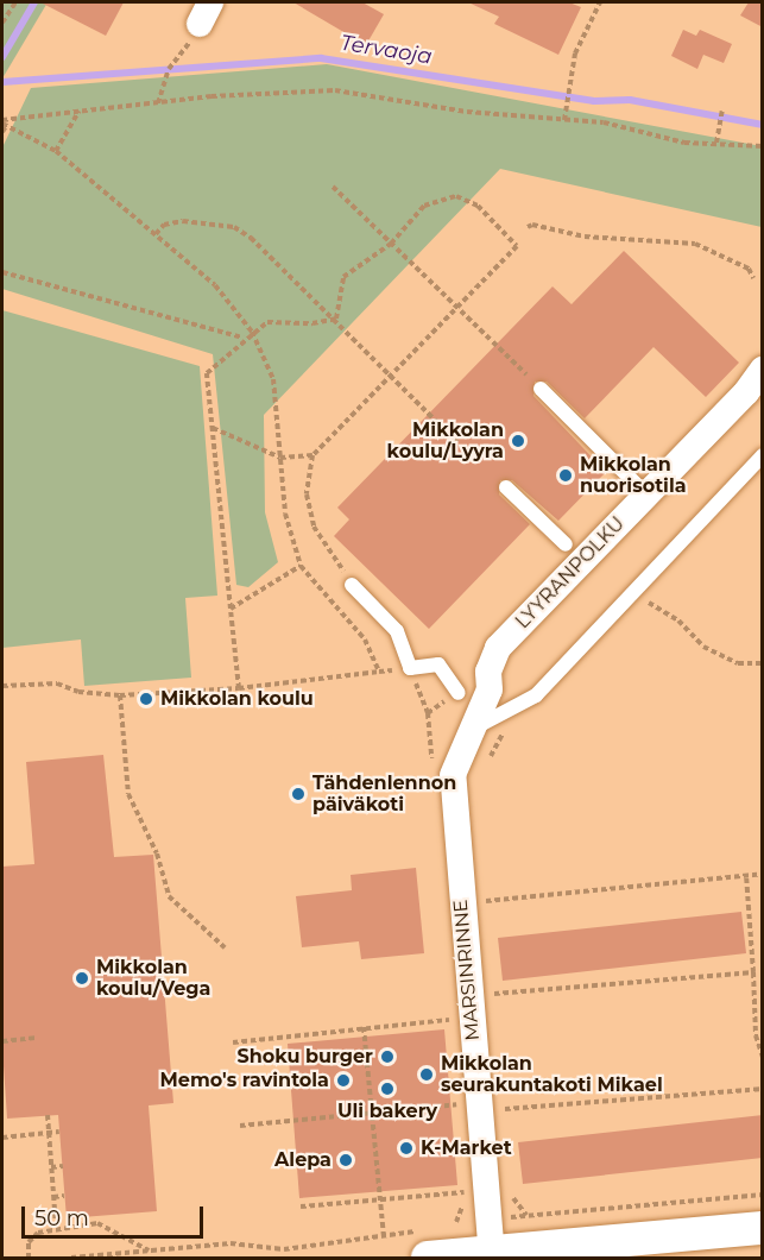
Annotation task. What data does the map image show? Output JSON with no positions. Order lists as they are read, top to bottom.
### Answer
{
  "streets": {
    "street": ["LYYRANPOLKU", "MARSINRINNE"]
  },
  "crossings": [
    ["LYYRANPOLKU", "MARSINRINNE"]
  ],
  "water": ["Tervaoja"],
  "places": [
    "Mikkolan koulu/Lyyra",
    "Mikkolan nuorisotila",
    "Mikkolan koulu",
    "Tähdenlennon päiväkoti",
    "Mikkolan koulu/Vega",
    "Shoku burger",
    "Mikkolan seurakuntakoti Mikael",
    "Memo's ravintola",
    "Uli bakery",
    "K-Market",
    "Alepa"
  ],
  "scale_bar": "50 m"
}
